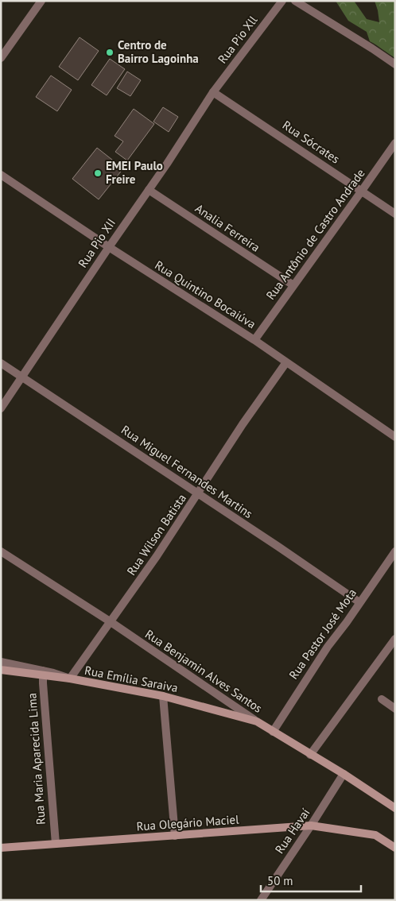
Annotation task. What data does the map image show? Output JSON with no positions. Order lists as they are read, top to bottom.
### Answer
{
  "streets": {
    "main road": ["Rua Benjamin Alves Santos", "Rua Emília Saraiva", "Rua Olegário Maciel"],
    "street": [
      "Rua Pio Xll",
      "Rua Sócrates",
      "Analia Ferreira",
      "Rua Antônio de Castro Andrade",
      "Rua Pio XII",
      "Rua Quintino Bocaiúva",
      "Rua Miguel Fernandes Martins",
      "Rua Wilson Batista",
      "Rua Pastor José Mota",
      "Rua Maria Aparecida Lima",
      "Rua Havaí"
    ]
  },
  "crossings": [
    ["Rua Pio Xll", "Rua Sócrates"],
    ["Rua Pio Xll", "Rua Pio XII"],
    ["Rua Sócrates", "Rua Antônio de Castro Andrade"],
    ["Rua Sócrates", "Rua Pio XII"],
    ["Analia Ferreira", "Rua Antônio de Castro Andrade"],
    ["Analia Ferreira", "Rua Pio XII"],
    ["Rua Antônio de Castro Andrade", "Rua Quintino Bocaiúva"],
    ["Rua Pio XII", "Rua Quintino Bocaiúva"],
    ["Rua Pio XII", "Rua Miguel Fernandes Martins"],
    ["Rua Quintino Bocaiúva", "Rua Wilson Batista"],
    ["Rua Miguel Fernandes Martins", "Rua Wilson Batista"],
    ["Rua Miguel Fernandes Martins", "Rua Pastor José Mota"],
    ["Rua Wilson Batista", "Rua Benjamin Alves Santos"],
    ["Rua Wilson Batista", "Rua Emília Saraiva"],
    ["Rua Pastor José Mota", "Rua Benjamin Alves Santos"],
    ["Rua Benjamin Alves Santos", "Rua Emília Saraiva"],
    ["Rua Benjamin Alves Santos", "Rua Havaí"],
    ["Rua Emília Saraiva", "Rua Maria Aparecida Lima"],
    ["Rua Maria Aparecida Lima", "Rua Olegário Maciel"],
    ["Rua Olegário Maciel", "Rua Havaí"]
  ],
  "places": ["Centro de Bairro Lagoinha", "EMEI Paulo Freire"],
  "scale_bar": "50 m"
}
